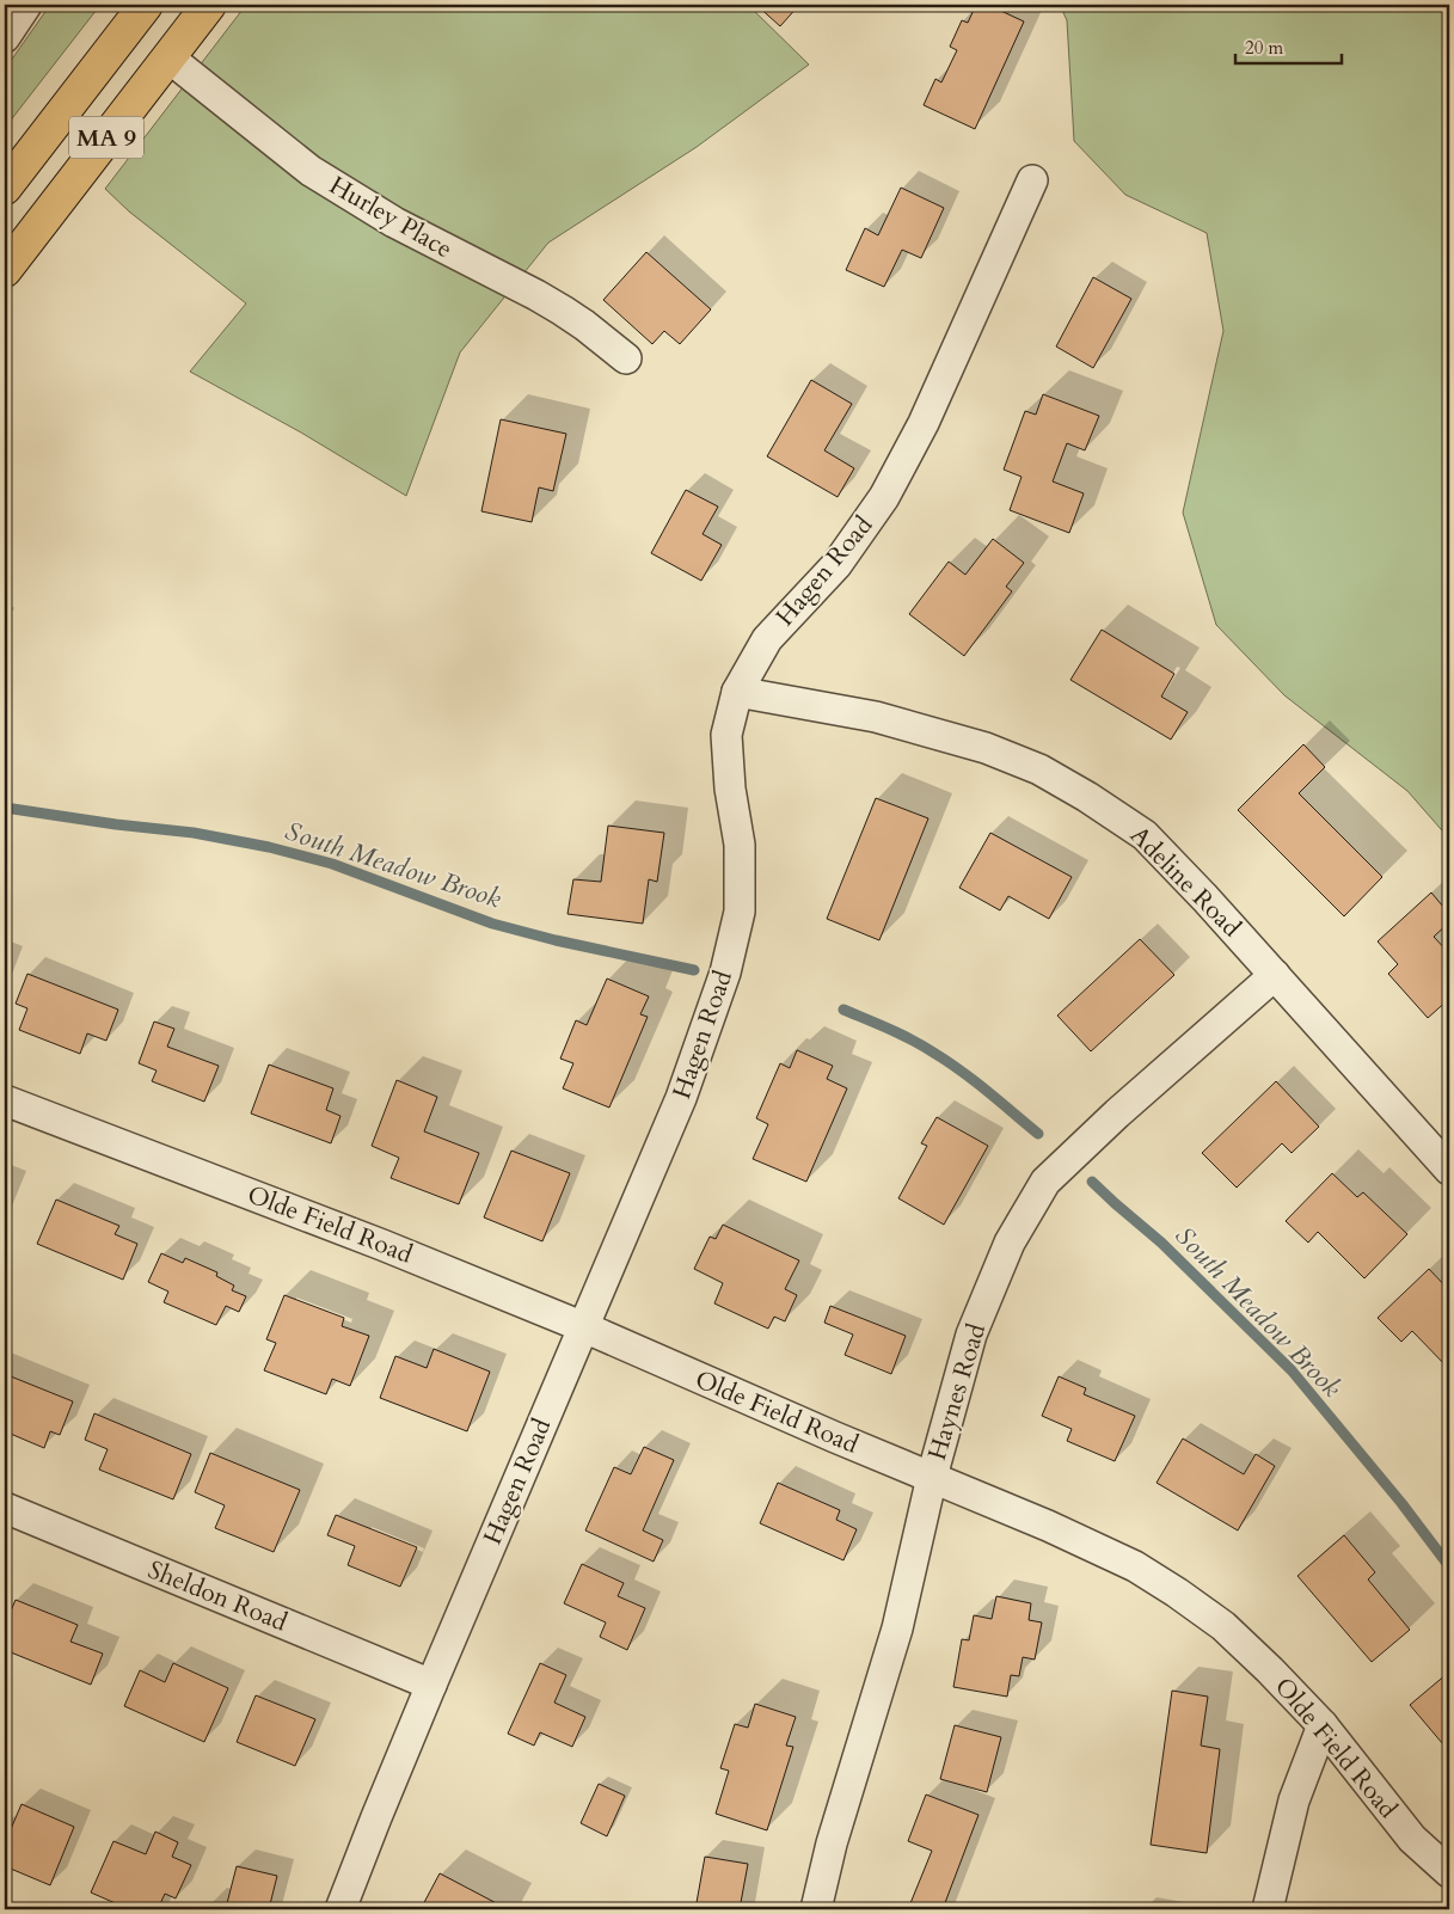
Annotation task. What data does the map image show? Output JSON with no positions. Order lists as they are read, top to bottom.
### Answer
{
  "streets": {
    "highway": ["MA 9"],
    "street": [
      "Hurley Place",
      "Hagen Road",
      "Adeline Road",
      "Olde Field Road",
      "Haynes Road",
      "Sheldon Road"
    ]
  },
  "crossings": [
    ["MA 9", "Hurley Place"],
    ["Hagen Road", "Adeline Road"],
    ["Hagen Road", "Olde Field Road"],
    ["Hagen Road", "Sheldon Road"],
    ["Adeline Road", "Haynes Road"],
    ["Olde Field Road", "Haynes Road"]
  ],
  "water": ["South Meadow Brook"],
  "scale_bar": "20 m"
}
